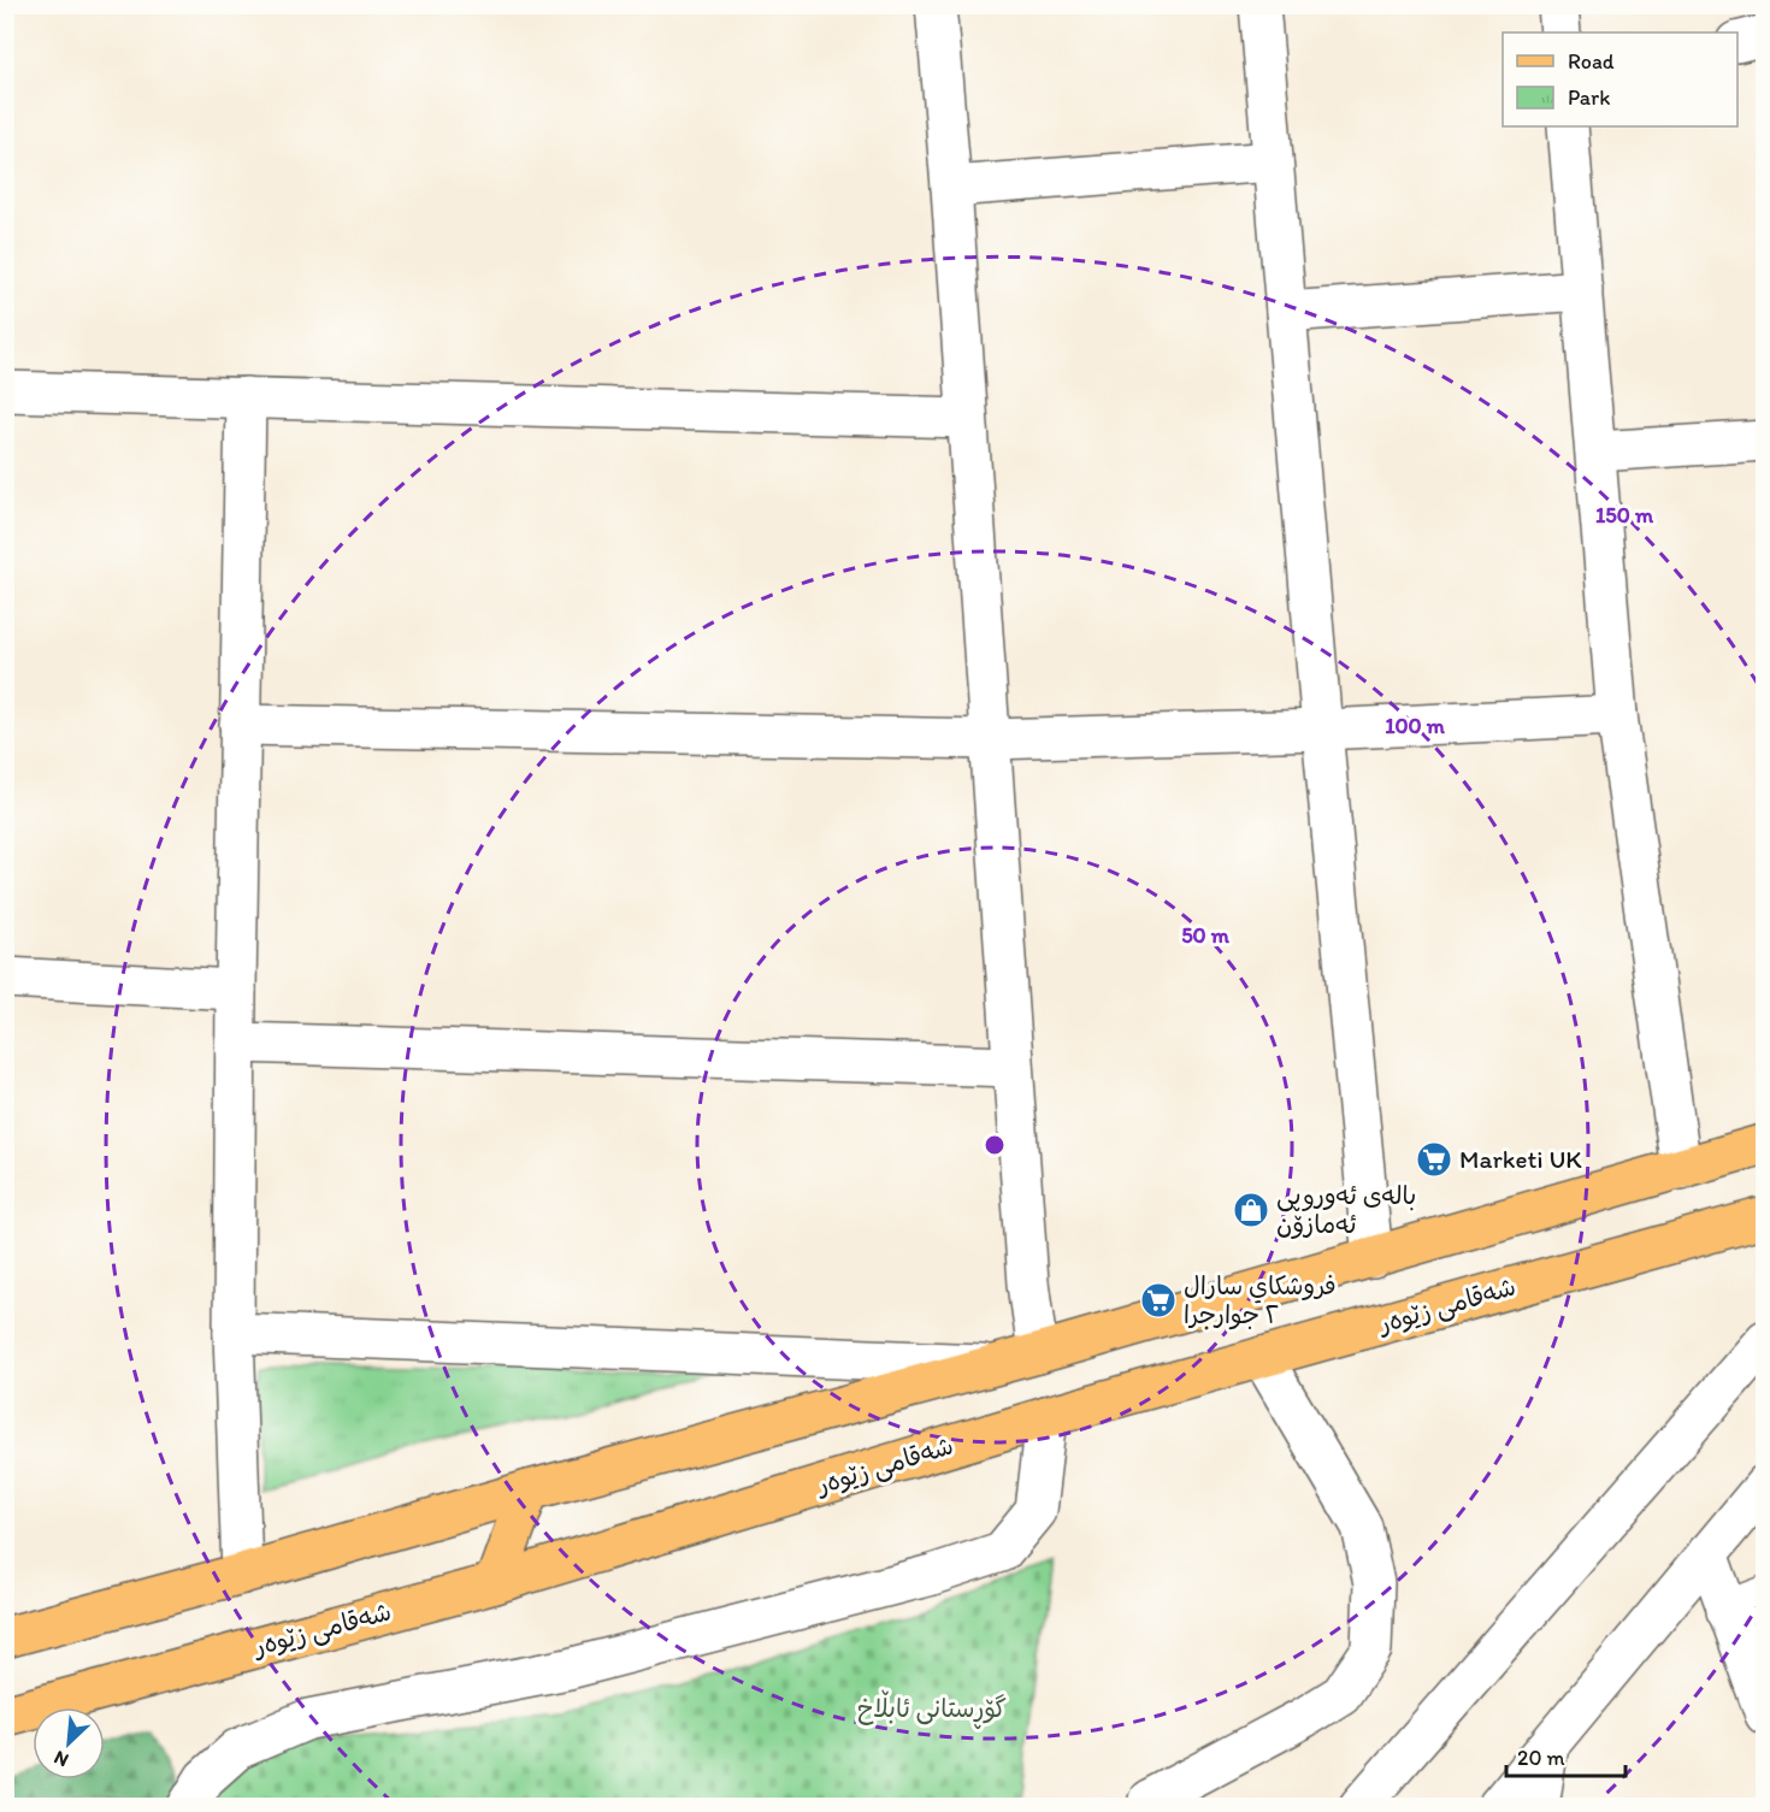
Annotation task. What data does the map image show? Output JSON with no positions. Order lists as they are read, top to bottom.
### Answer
{
  "streets": {
    "main road": ["شەقامی زێوەر"]
  },
  "parks": ["گۆڕستانی ئابڵاخ"],
  "places": {
    "supermarket": ["Marketi UK", "فروشكاي سارال ٢ جوارجرا"],
    "shop": ["بالەی ئەوروپی ئەمازۆن"]
  },
  "legend": ["Road", "Park"],
  "scale_bar": "20 m",
  "north": "bottom left",
  "rings": ["150 m", "100 m", "50 m"]
}
